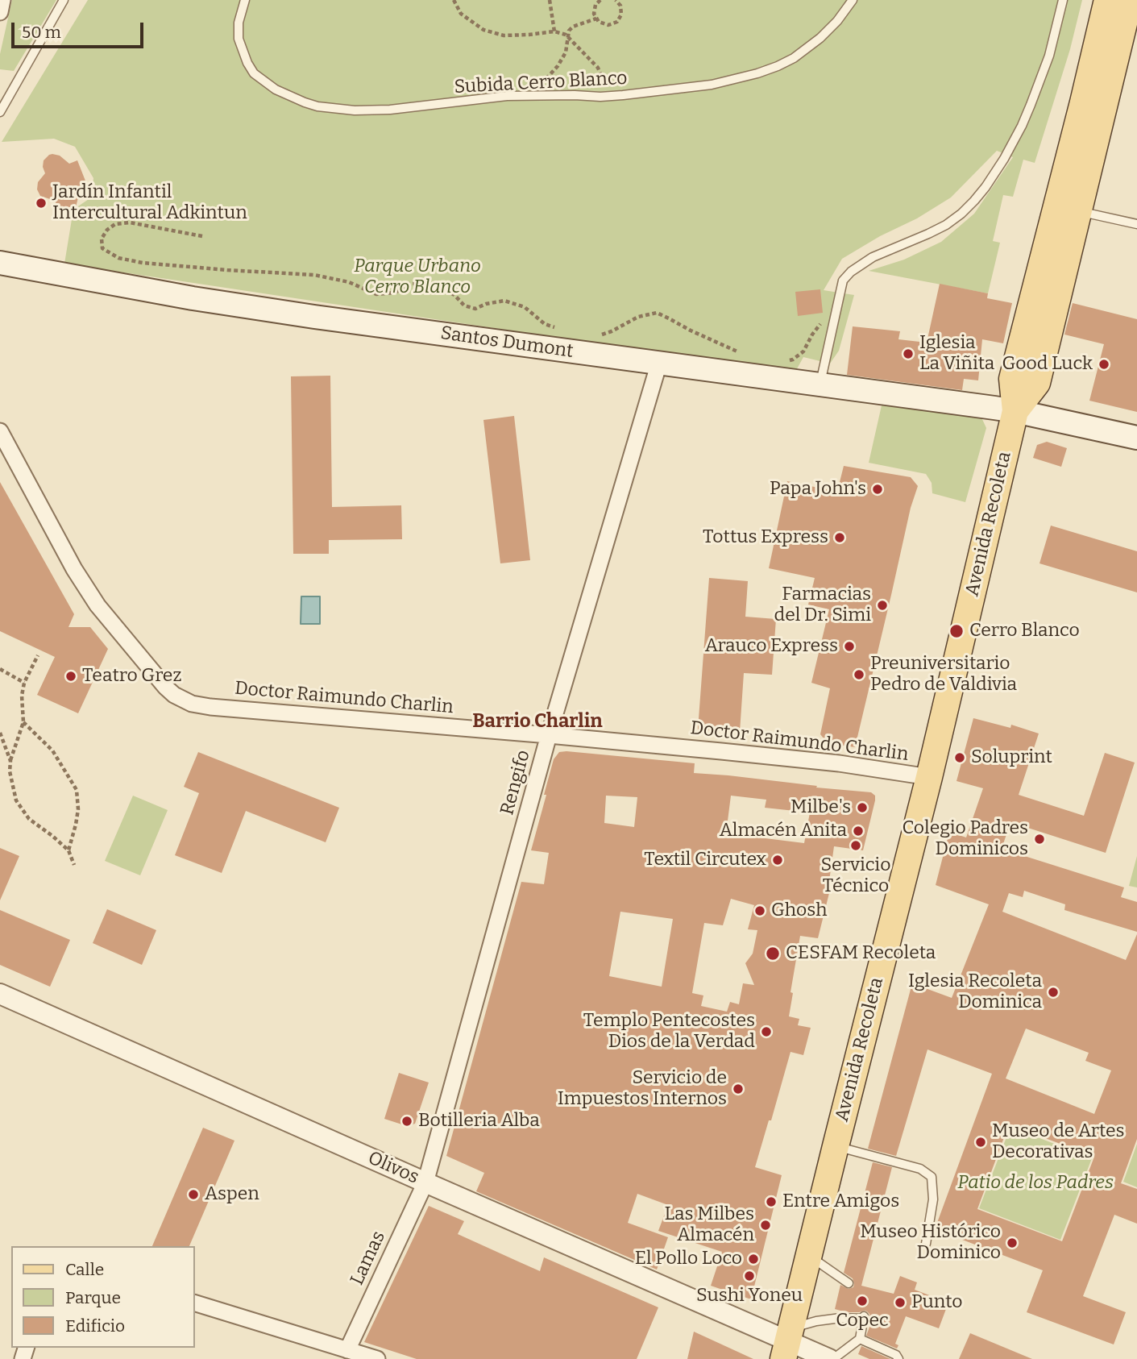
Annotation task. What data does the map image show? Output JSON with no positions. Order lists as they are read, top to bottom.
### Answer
{
  "streets": {
    "main road": ["Santos Dumont", "Avenida Recoleta"],
    "street": [
      "Doctor Raimundo Charlin",
      "Rengifo",
      "Olivos",
      "Lamas"
    ],
    "lane": ["Subida Cerro Blanco"]
  },
  "crossings": [
    ["Santos Dumont", "Avenida Recoleta"],
    ["Santos Dumont", "Rengifo"],
    ["Avenida Recoleta", "Doctor Raimundo Charlin"],
    ["Avenida Recoleta", "Olivos"],
    ["Doctor Raimundo Charlin", "Rengifo"],
    ["Rengifo", "Olivos"],
    ["Rengifo", "Lamas"],
    ["Olivos", "Lamas"]
  ],
  "districts": ["Barrio Charlin"],
  "parks": ["Parque Urbano Cerro Blanco", "Patio de los Padres"],
  "places": [
    "Jardín Infantil Intercultural Adkintun",
    "Iglesia La Viñita",
    "Good Luck",
    "Papa John's",
    "Tottus Express",
    "Farmacias del Dr. Simi",
    "Cerro Blanco",
    "Arauco Express",
    "Preuniversitario Pedro de Valdivia",
    "Teatro Grez",
    "Soluprint",
    "Milbe's",
    "Almacén Anita",
    "Colegio Padres Dominicos",
    "Servicio Técnico",
    "Textil Circutex",
    "Ghosh",
    "CESFAM Recoleta",
    "Iglesia Recoleta Dominica",
    "Templo Pentecostes Dios de la Verdad",
    "Servicio de Impuestos Internos",
    "Botilleria Alba",
    "Museo de Artes Decorativas",
    "Aspen",
    "Entre Amigos",
    "Las Milbes Almacén",
    "Museo Histórico Dominico",
    "El Pollo Loco",
    "Sushi Yoneu",
    "Copec",
    "Punto"
  ],
  "legend": ["Calle", "Parque", "Edificio"],
  "scale_bar": "50 m"
}
